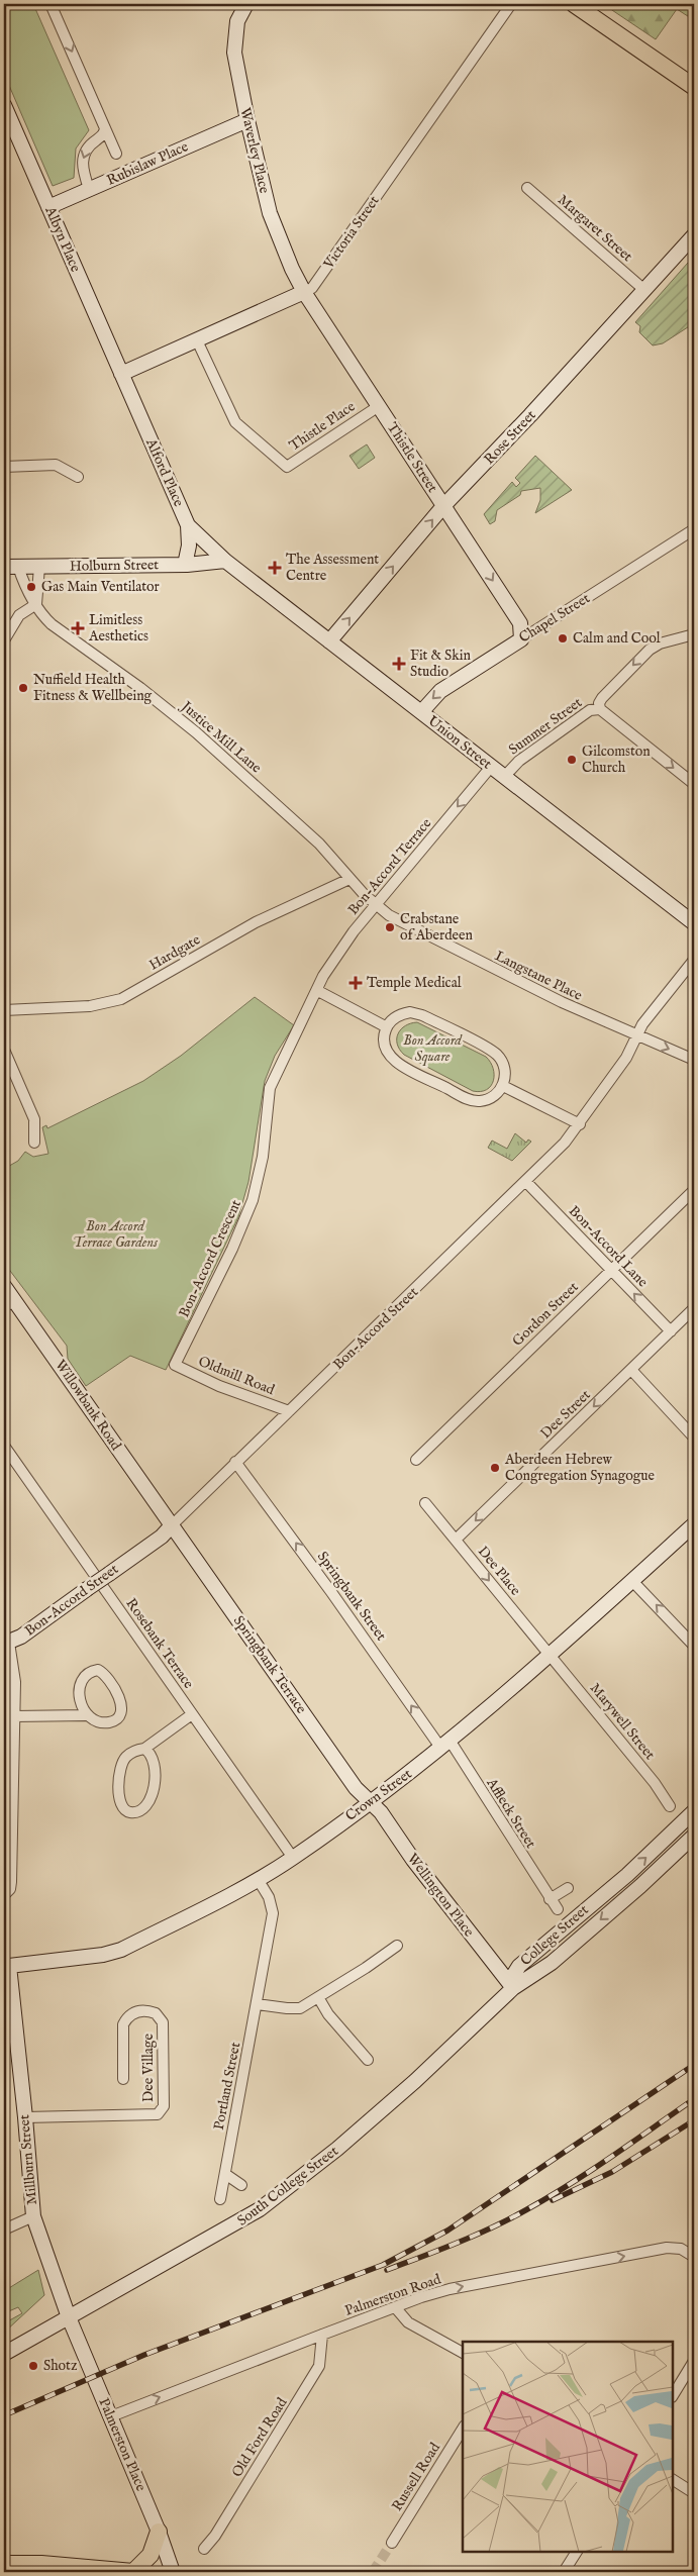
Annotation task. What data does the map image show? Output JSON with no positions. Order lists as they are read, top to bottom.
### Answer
{
  "streets": {
    "street": [
      "Waverley Place",
      "Rubislaw Place",
      "Margaret Street",
      "Victoria Street",
      "Albyn Place",
      "Thistle Place",
      "Rose Street",
      "Thistle Street",
      "Alford Place",
      "Holburn Street",
      "Chapel Street",
      "Summer Street",
      "Justice Mill Lane",
      "Union Street",
      "Bon-Accord Terrace",
      "Hardgate",
      "Langstane Place",
      "Bon-Accord Lane",
      "Bon-Accord Crescent",
      "Gordon Street",
      "Bon-Accord Street",
      "Oldmill Road",
      "Willowbank Road",
      "Dee Street",
      "Dee Place",
      "Springbank Street",
      "Rosebank Terrace",
      "Springbank Terrace",
      "Marywell Street",
      "Crown Street",
      "Affleck Street",
      "Wellington Place",
      "College Street",
      "Dee Village",
      "Portland Street",
      "Millburn Street",
      "South College Street",
      "Palmerston Road",
      "Old Ford Road",
      "Palmerston Place",
      "Russell Road"
    ]
  },
  "crossings": [
    ["Waverley Place", "Rubislaw Place"],
    ["Waverley Place", "Victoria Street"],
    ["Waverley Place", "Thistle Street"],
    ["Rubislaw Place", "Albyn Place"],
    ["Margaret Street", "Rose Street"],
    ["Victoria Street", "Albyn Place"],
    ["Victoria Street", "Thistle Place"],
    ["Victoria Street", "Thistle Street"],
    ["Victoria Street", "Alford Place"],
    ["Albyn Place", "Alford Place"],
    ["Thistle Place", "Thistle Street"],
    ["Rose Street", "Thistle Street"],
    ["Rose Street", "Union Street"],
    ["Thistle Street", "Chapel Street"],
    ["Alford Place", "Holburn Street"],
    ["Alford Place", "Union Street"],
    ["Holburn Street", "Justice Mill Lane"],
    ["Holburn Street", "Union Street"],
    ["Chapel Street", "Union Street"],
    ["Summer Street", "Union Street"],
    ["Justice Mill Lane", "Bon-Accord Terrace"],
    ["Justice Mill Lane", "Hardgate"],
    ["Justice Mill Lane", "Langstane Place"],
    ["Union Street", "Bon-Accord Terrace"],
    ["Bon-Accord Terrace", "Langstane Place"],
    ["Bon-Accord Terrace", "Bon-Accord Crescent"],
    ["Langstane Place", "Bon-Accord Street"],
    ["Bon-Accord Lane", "Gordon Street"],
    ["Bon-Accord Lane", "Bon-Accord Street"],
    ["Bon-Accord Lane", "Dee Street"],
    ["Bon-Accord Crescent", "Oldmill Road"],
    ["Bon-Accord Street", "Oldmill Road"],
    ["Bon-Accord Street", "Willowbank Road"],
    ["Bon-Accord Street", "Springbank Street"],
    ["Bon-Accord Street", "Springbank Terrace"],
    ["Willowbank Road", "Springbank Terrace"],
    ["Dee Street", "Dee Place"],
    ["Dee Place", "Marywell Street"],
    ["Dee Place", "Crown Street"],
    ["Springbank Street", "Crown Street"],
    ["Springbank Street", "Affleck Street"],
    ["Rosebank Terrace", "Crown Street"],
    ["Springbank Terrace", "Crown Street"],
    ["Springbank Terrace", "Wellington Place"],
    ["Marywell Street", "Crown Street"],
    ["Crown Street", "Affleck Street"],
    ["Crown Street", "Wellington Place"],
    ["Crown Street", "Portland Street"],
    ["Crown Street", "Millburn Street"],
    ["Wellington Place", "College Street"],
    ["Wellington Place", "South College Street"],
    ["College Street", "South College Street"],
    ["Dee Village", "Millburn Street"],
    ["Millburn Street", "South College Street"],
    ["Millburn Street", "Palmerston Place"],
    ["South College Street", "Palmerston Place"],
    ["Palmerston Road", "Old Ford Road"],
    ["Palmerston Road", "Palmerston Place"]
  ],
  "one_way": [
    "Chapel Street",
    "Summer Street",
    "Bon-Accord Terrace",
    "Bon-Accord Lane",
    "Dee Street",
    "Dee Place",
    "Springbank Street",
    "Palmerston Road"
  ],
  "parks": ["Bon Accord Square", "Bon Accord Terrace Gardens"],
  "places": {
    "health": [
      "The Assessment Centre",
      "Limitless Aesthetics",
      "Fit & Skin Studio",
      "Temple Medical"
    ],
    "other": [
      "Gas Main Ventilator",
      "Calm and Cool",
      "Nuffield Health Fitness & Wellbeing",
      "Gilcomston Church",
      "Crabstane of Aberdeen",
      "Aberdeen Hebrew Congregation Synagogue",
      "Shotz"
    ]
  }
}
